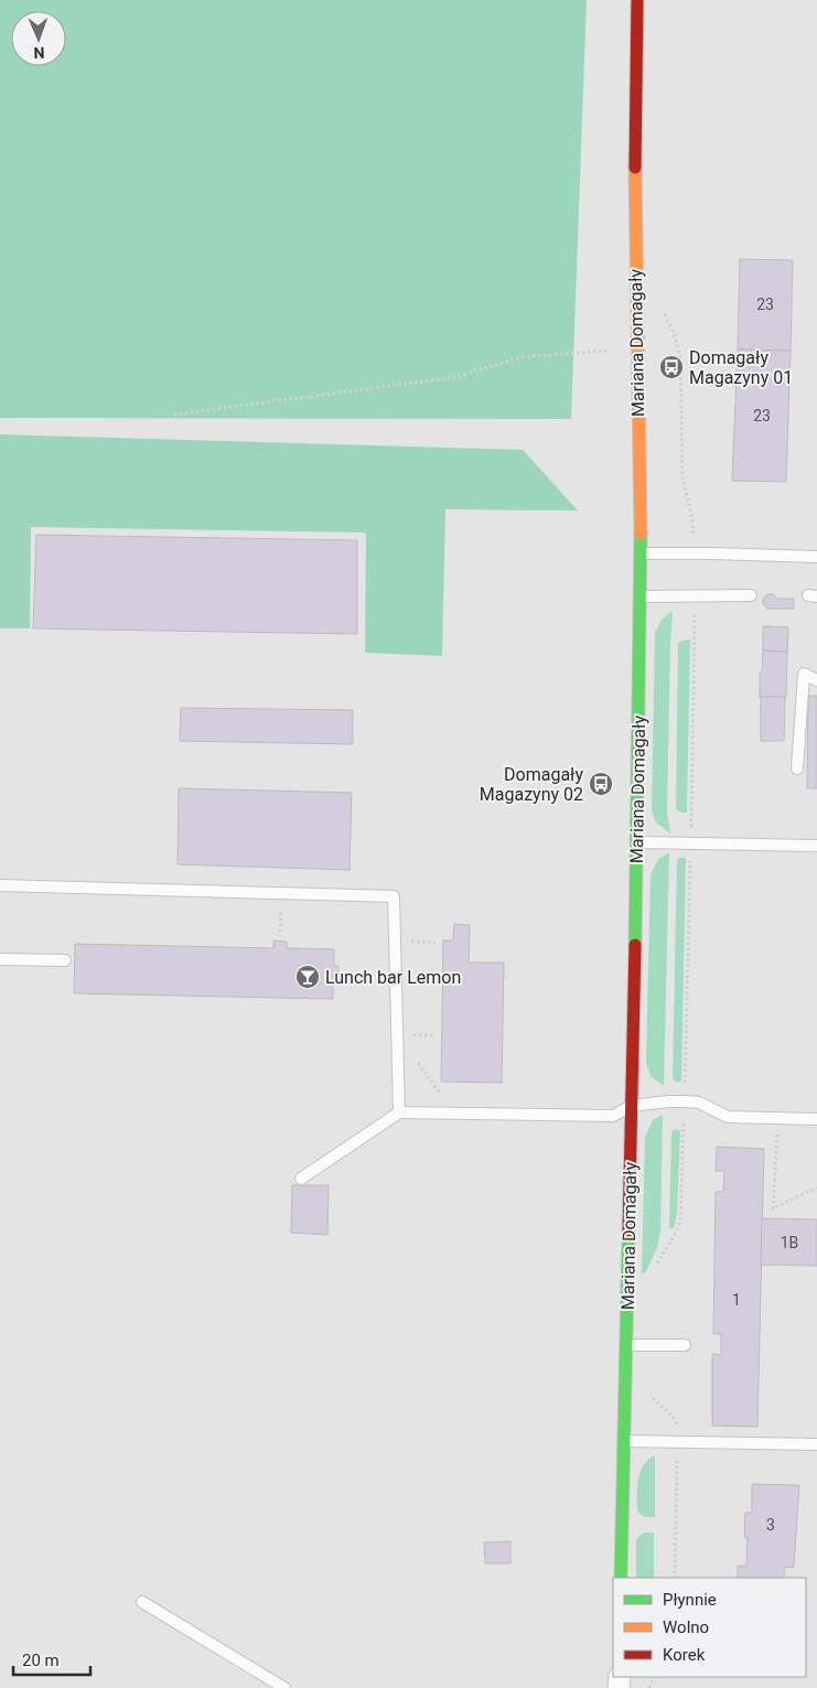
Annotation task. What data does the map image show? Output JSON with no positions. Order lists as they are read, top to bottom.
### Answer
{
  "streets": {
    "street": ["Mariana Domagały"]
  },
  "places": {
    "bus stop": ["Domagały Magazyny 01", "Domagały Magazyny 02"],
    "bar": ["Lunch bar Lemon"]
  },
  "house_numbers": [
    "23",
    "23",
    "1B",
    "1",
    "3"
  ],
  "legend": ["Płynnie", "Wolno", "Korek"],
  "scale_bar": "20 m",
  "north": "bottom"
}
